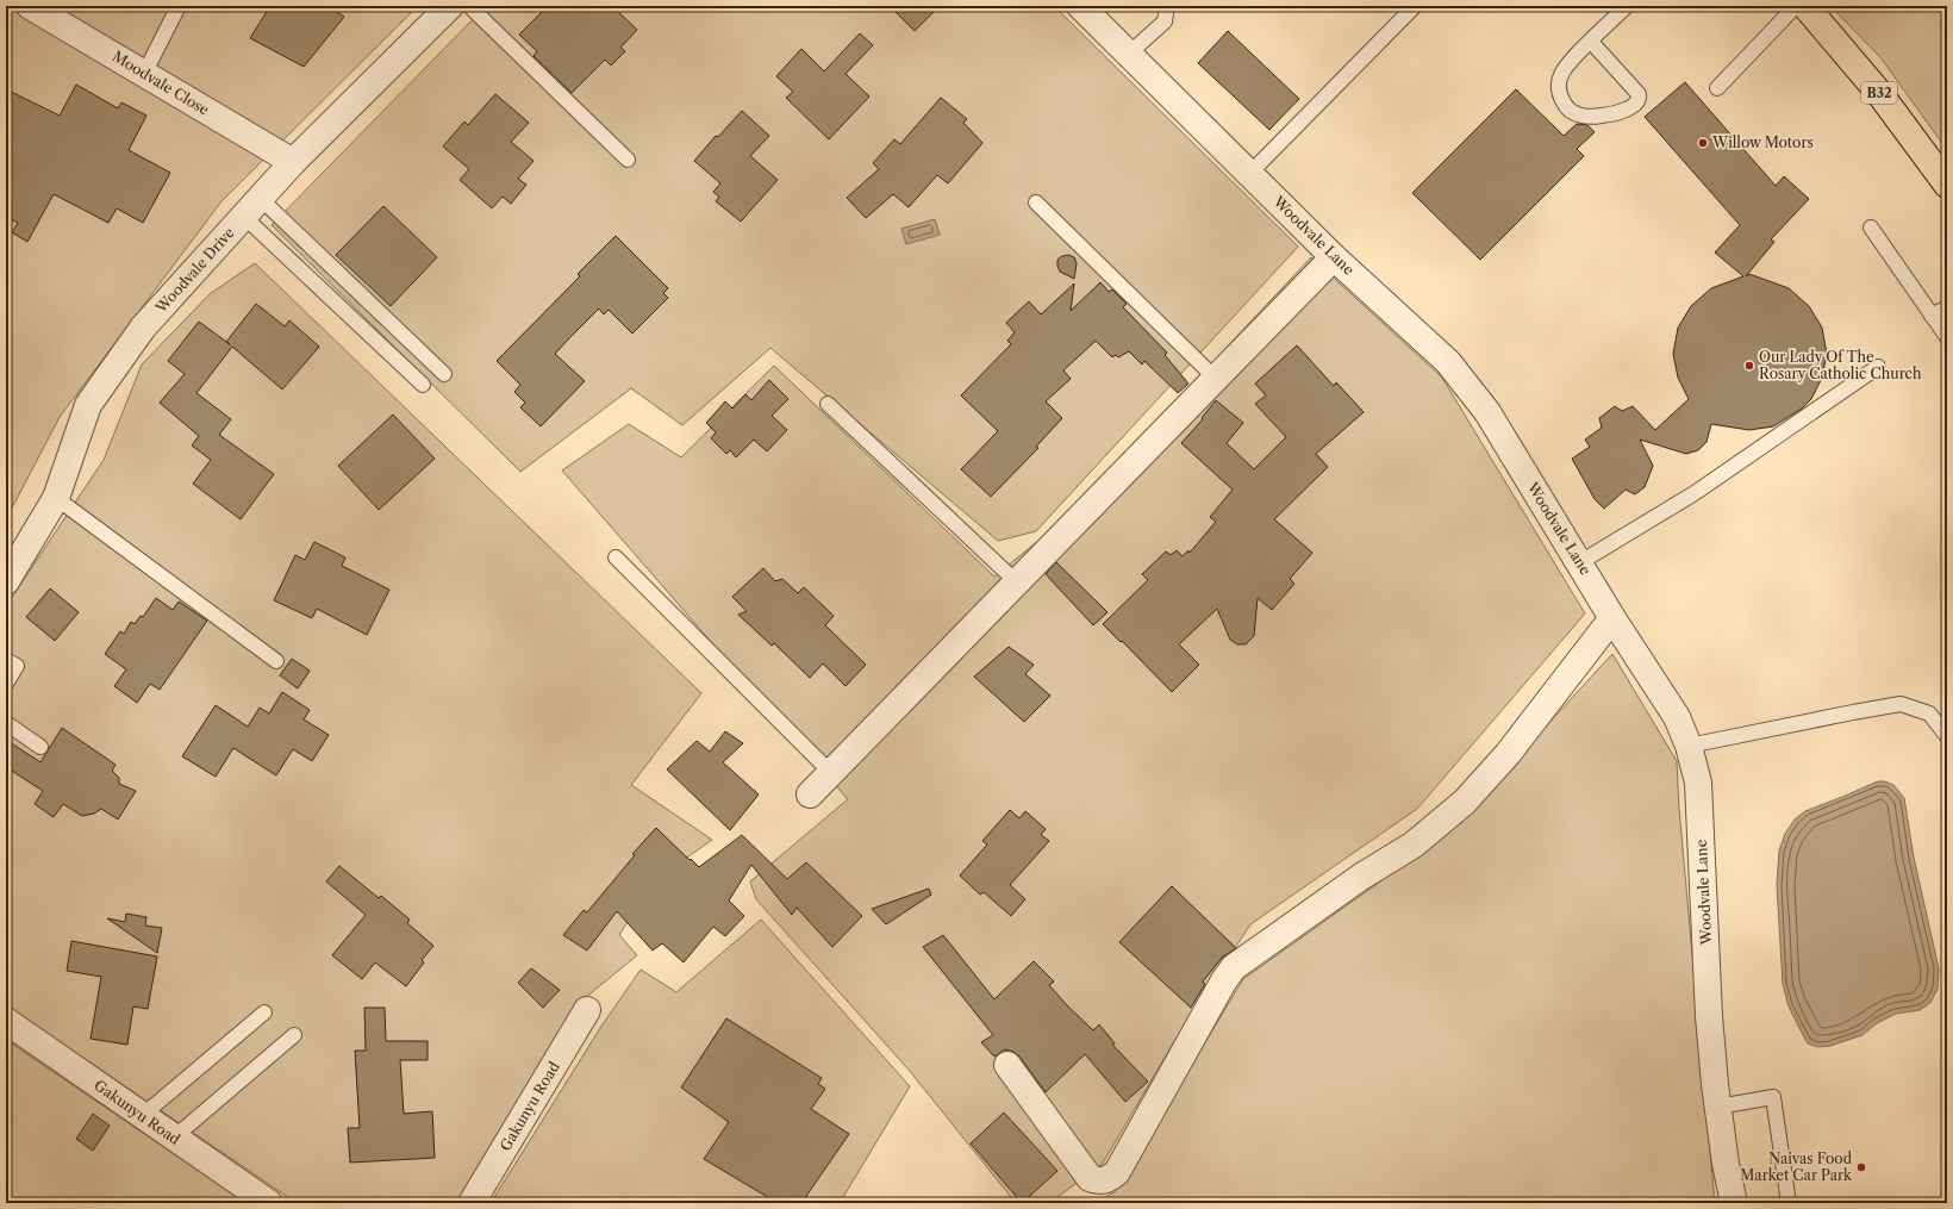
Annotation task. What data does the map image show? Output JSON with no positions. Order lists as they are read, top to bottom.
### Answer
{
  "streets": {
    "highway": ["B32"],
    "street": [
      "Moodvale Close",
      "Woodvale Lane",
      "Woodvale Drive",
      "Gakunyu Road"
    ]
  },
  "crossings": [
    ["Moodvale Close", "Woodvale Drive"]
  ],
  "places": ["Willow Motors", "Our Lady Of The Rosary Catholic Church", "Naivas Food Market Car Park"]
}
